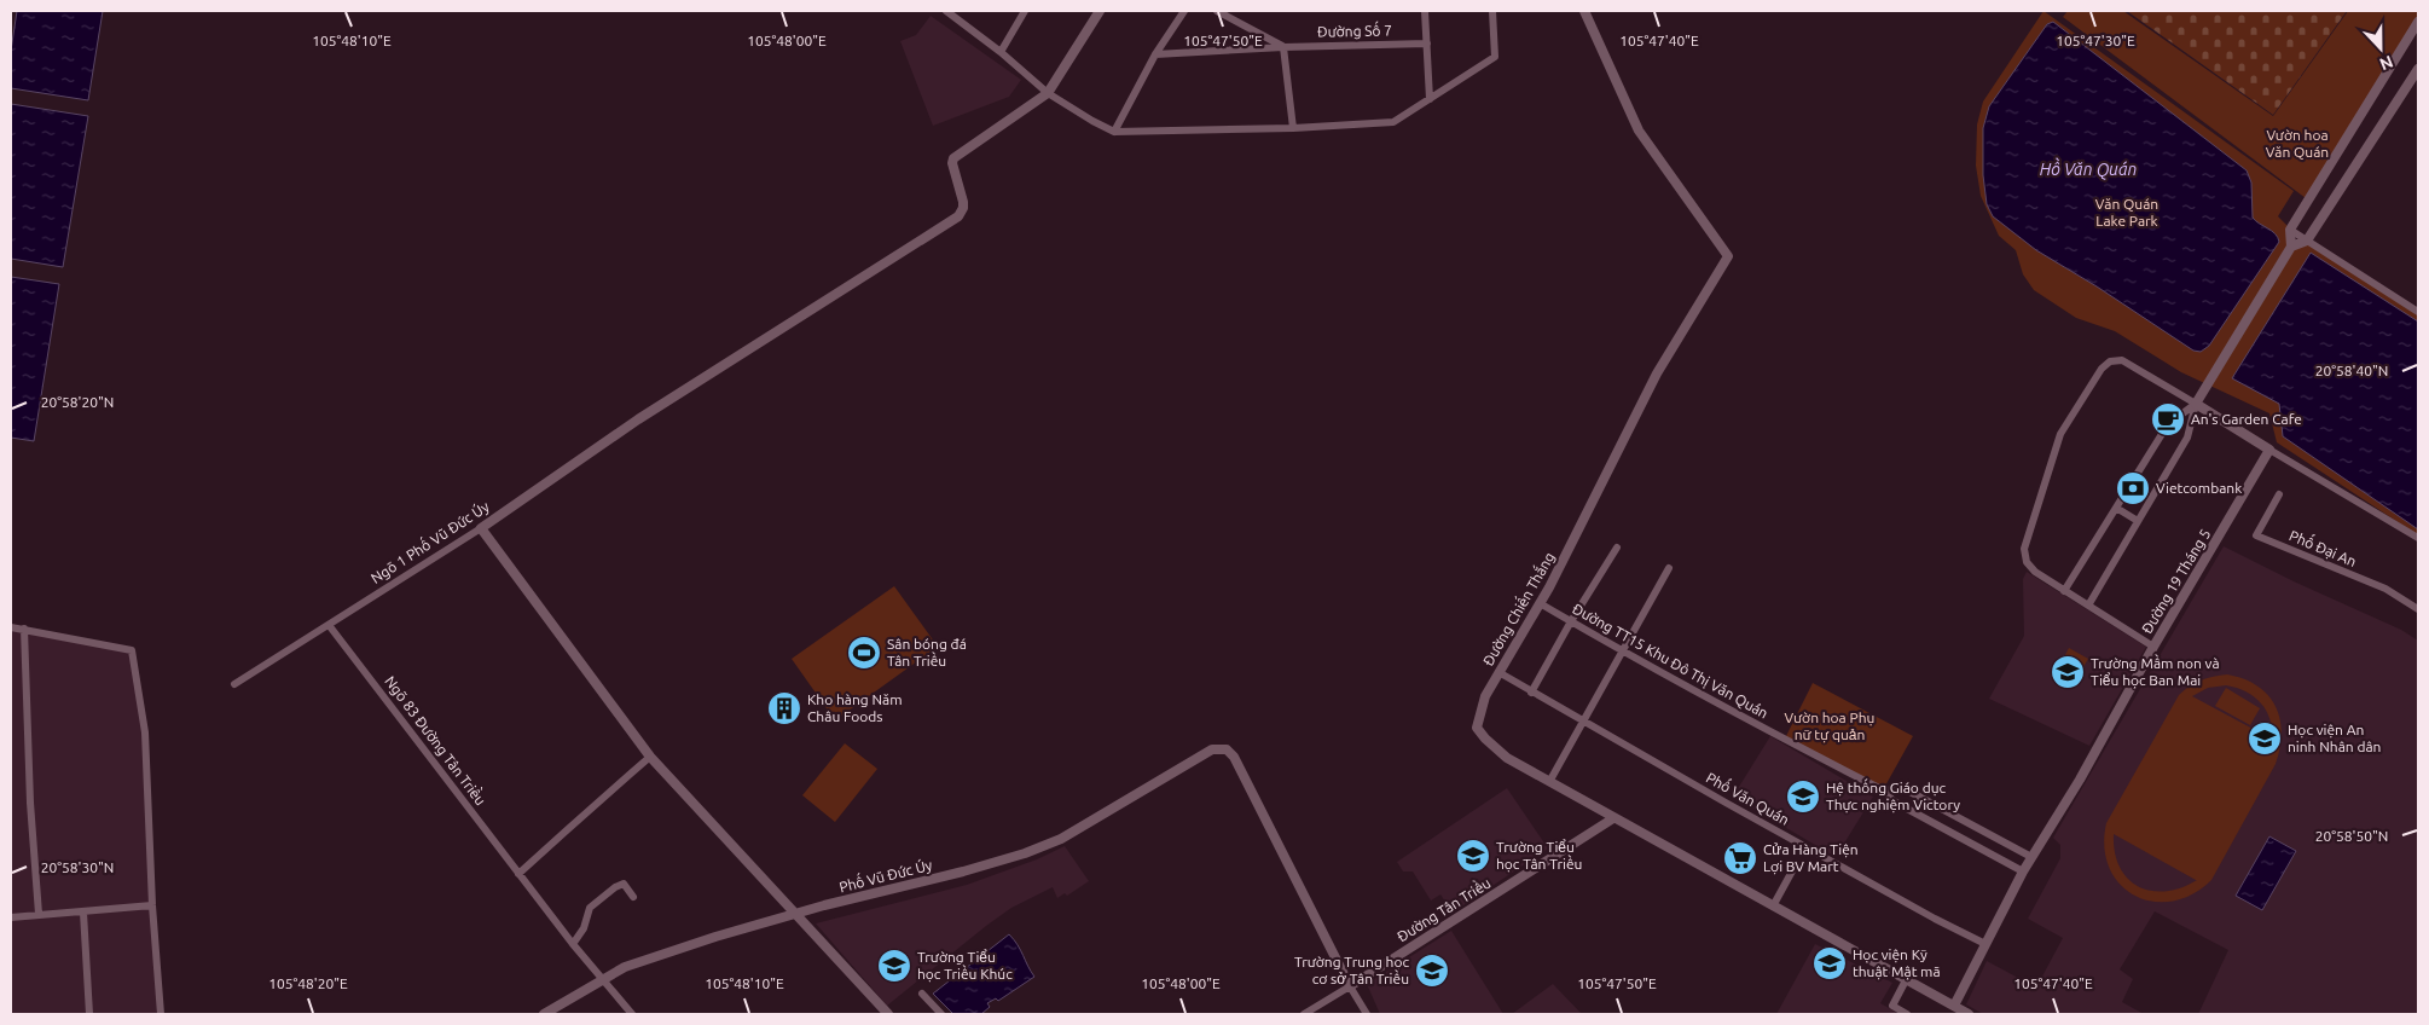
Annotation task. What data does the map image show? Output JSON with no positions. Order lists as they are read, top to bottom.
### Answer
{
  "streets": {
    "street": [
      "Đường Số 7",
      "Ngõ 1 Phố Vũ Đức Úy",
      "Phố Đại An",
      "Đường 19 Tháng 5",
      "Đường Chiến Thắng",
      "Đường TT15 Khu Đô Thị Văn Quán",
      "Ngõ 83 Đường Tân Triều",
      "Phố Văn Quán",
      "Phố Vũ Đức Úy",
      "Đường Tân Triều"
    ]
  },
  "crossings": [
    ["Ngõ 1 Phố Vũ Đức Úy", "Ngõ 83 Đường Tân Triều"],
    ["Đường 19 Tháng 5", "Đường Chiến Thắng"],
    ["Đường 19 Tháng 5", "Phố Văn Quán"],
    ["Đường Chiến Thắng", "Đường TT15 Khu Đô Thị Văn Quán"],
    ["Đường Chiến Thắng", "Phố Văn Quán"],
    ["Đường Chiến Thắng", "Đường Tân Triều"],
    ["Ngõ 83 Đường Tân Triều", "Phố Vũ Đức Úy"],
    ["Phố Vũ Đức Úy", "Đường Tân Triều"]
  ],
  "water": ["Hồ Văn Quán"],
  "parks": ["Vườn hoa Văn Quán", "Văn Quán Lake Park", "Vườn hoa Phụ nữ tự quản"],
  "places": {
    "cafe": ["An's Garden Cafe"],
    "bank": ["Vietcombank"],
    "sports": ["Sân bóng đá Tân Triều"],
    "school or university": [
      "Trường Mầm non và Tiểu học Ban Mai",
      "Học viện An ninh Nhân dân",
      "Hệ thống Giáo dục Thực nghiệm Victory",
      "Trường Tiểu học Tân Triều",
      "Học viện Kỹ thuật Mật mã",
      "Trường Tiểu học Triều Khúc",
      "Trường Trung học cơ sở Tân Triều"
    ],
    "building": ["Kho hàng Năm Châu Foods"],
    "supermarket": ["Cửa Hàng Tiện Lợi BV Mart"]
  },
  "north": "bottom",
  "coordinates": [
    "105°48'10\"E",
    "105°48'00\"E",
    "105°47'50\"E",
    "105°47'40\"E",
    "105°47'30\"E",
    "20°58'40\"N",
    "20°58'20\"N",
    "20°58'50\"N",
    "20°58'30\"N",
    "105°48'20\"E"
  ]
}
